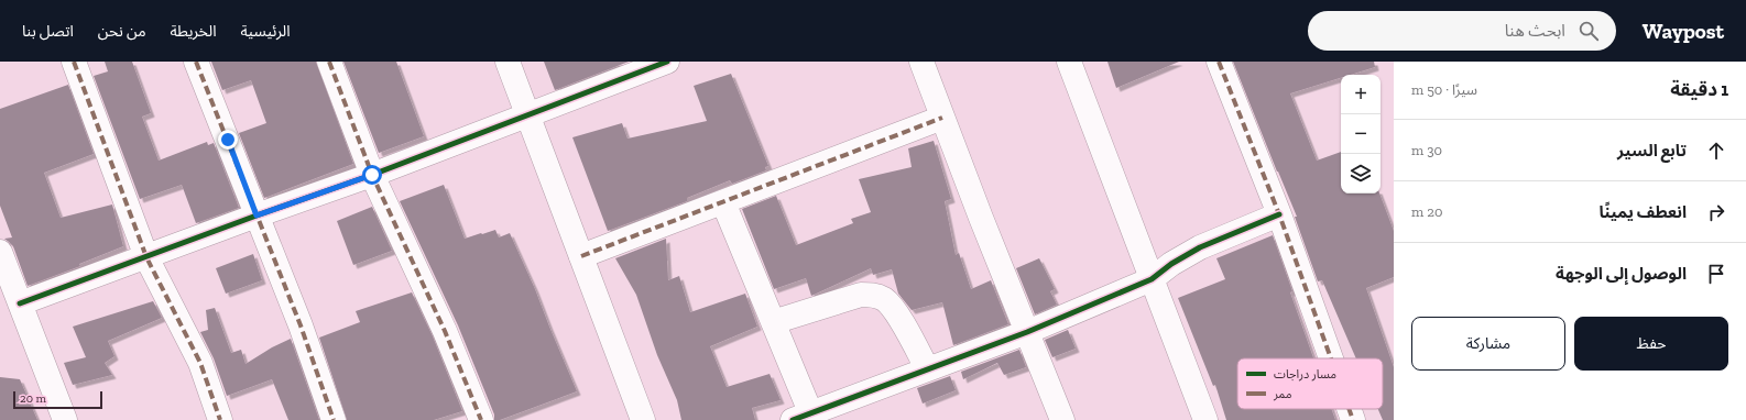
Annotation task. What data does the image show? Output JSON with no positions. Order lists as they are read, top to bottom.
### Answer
{
  "legend": ["مسار دراجات", "ممر"],
  "scale_bar": "20 m",
  "page": {
    "header": "Waypost",
    "search": "ابحث هنا",
    "nav": [
      "الرئيسية",
      "الخريطة",
      "من نحن",
      "اتصل بنا"
    ],
    "heading": ["1 دقيقة", "سيرًا · 50 m"],
    "map_buttons": ["+", "−"],
    "list": [
      ["تابع السير", "30 m"],
      ["انعطف يمينًا", "20 m"],
      "الوصول إلى الوجهة"
    ],
    "buttons": ["حفظ", "مشاركة"],
    "scale": "20 m"
  }
}
